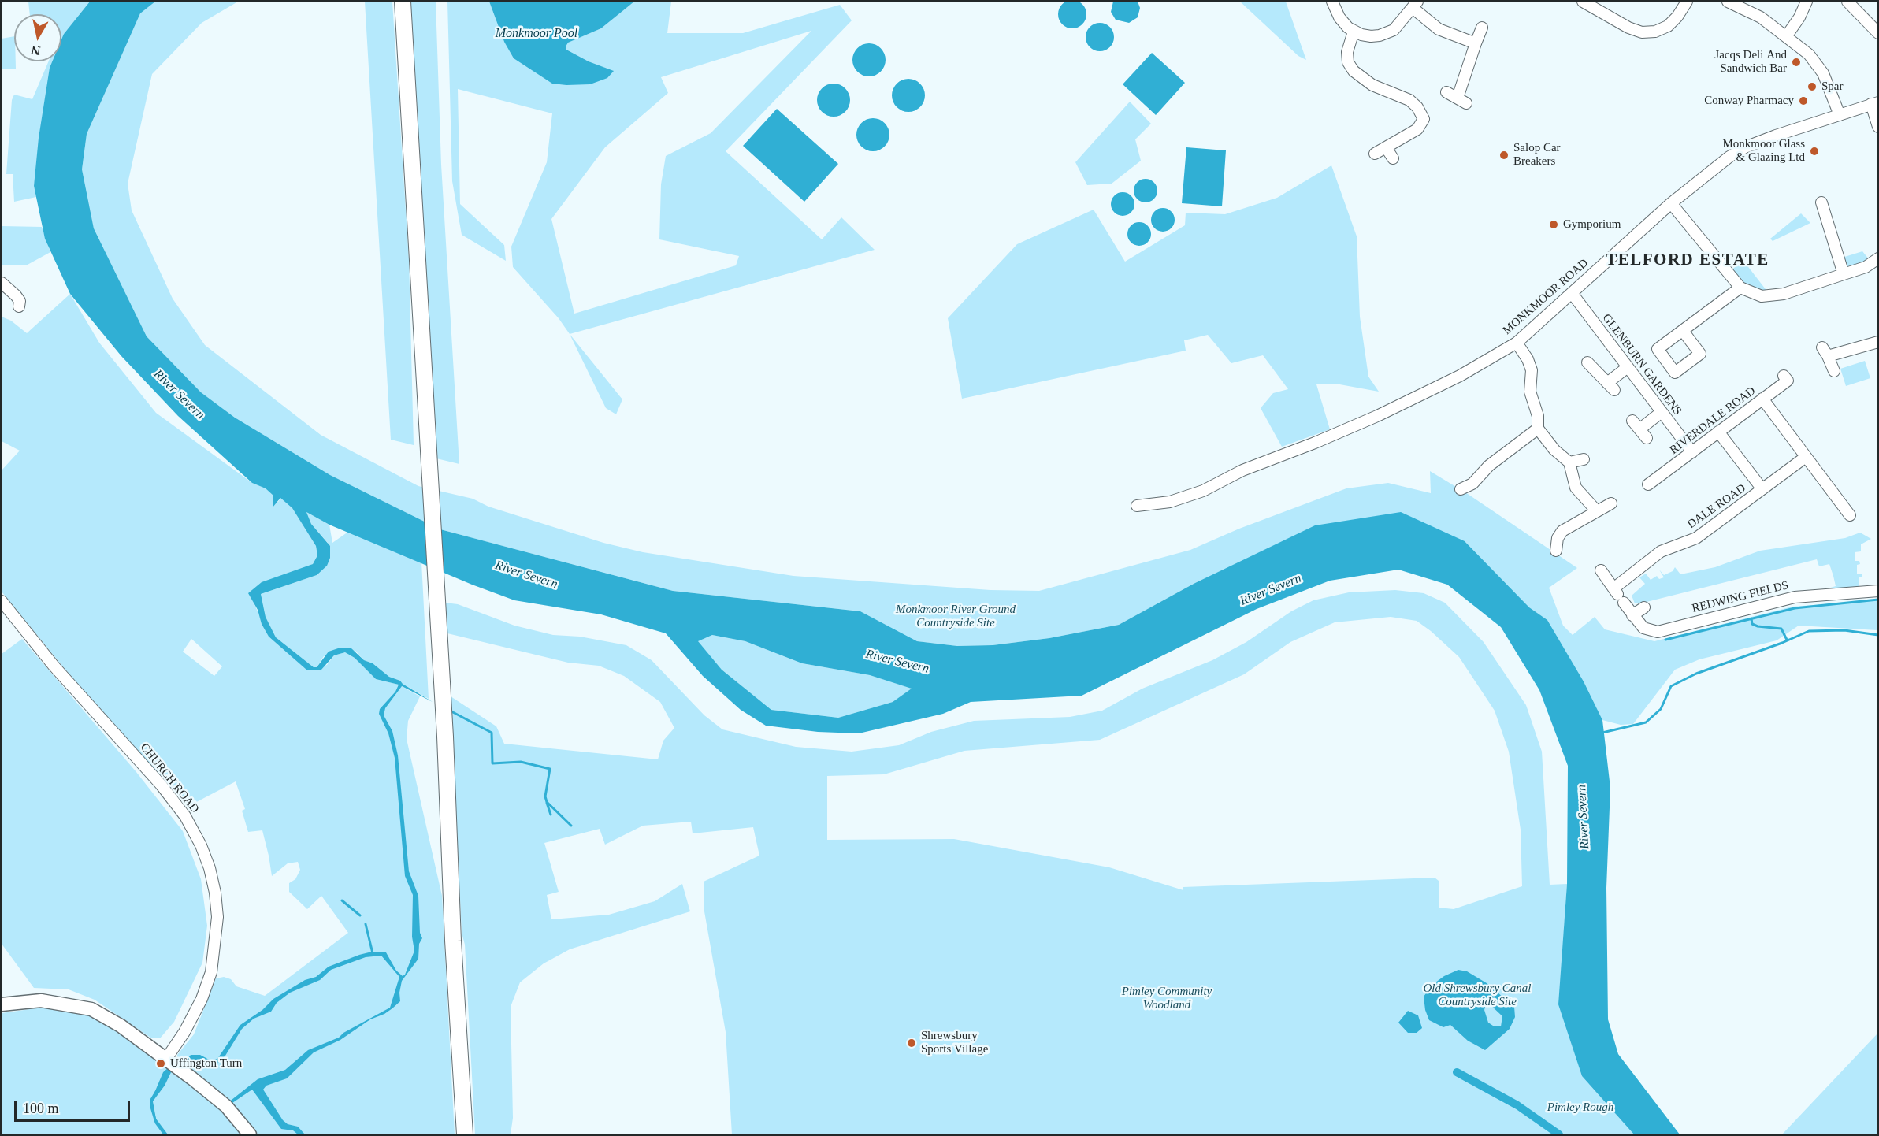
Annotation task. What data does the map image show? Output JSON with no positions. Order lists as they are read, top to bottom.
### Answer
{
  "streets": {
    "street": [
      "MONKMOOR ROAD",
      "GLENBURN GARDENS",
      "RIVERDALE ROAD",
      "DALE ROAD",
      "REDWING FIELDS",
      "CHURCH ROAD"
    ]
  },
  "crossings": [
    ["MONKMOOR ROAD", "GLENBURN GARDENS"],
    ["GLENBURN GARDENS", "RIVERDALE ROAD"],
    ["RIVERDALE ROAD", "DALE ROAD"],
    ["DALE ROAD", "REDWING FIELDS"]
  ],
  "districts": ["TELFORD ESTATE"],
  "water": ["Monkmoor Pool", "River Severn"],
  "parks": [
    "Monkmoor River Ground Countryside Site",
    "Old Shrewsbury Canal Countryside Site",
    "Pimley Community Woodland",
    "Pimley Rough"
  ],
  "places": [
    "Jacqs Deli And Sandwich Bar",
    "Spar",
    "Conway Pharmacy",
    "Monkmoor Glass & Glazing Ltd",
    "Salop Car Breakers",
    "Gymporium",
    "Shrewsbury Sports Village",
    "Uffington Turn"
  ],
  "scale_bar": "100 m",
  "north": "bottom"
}
